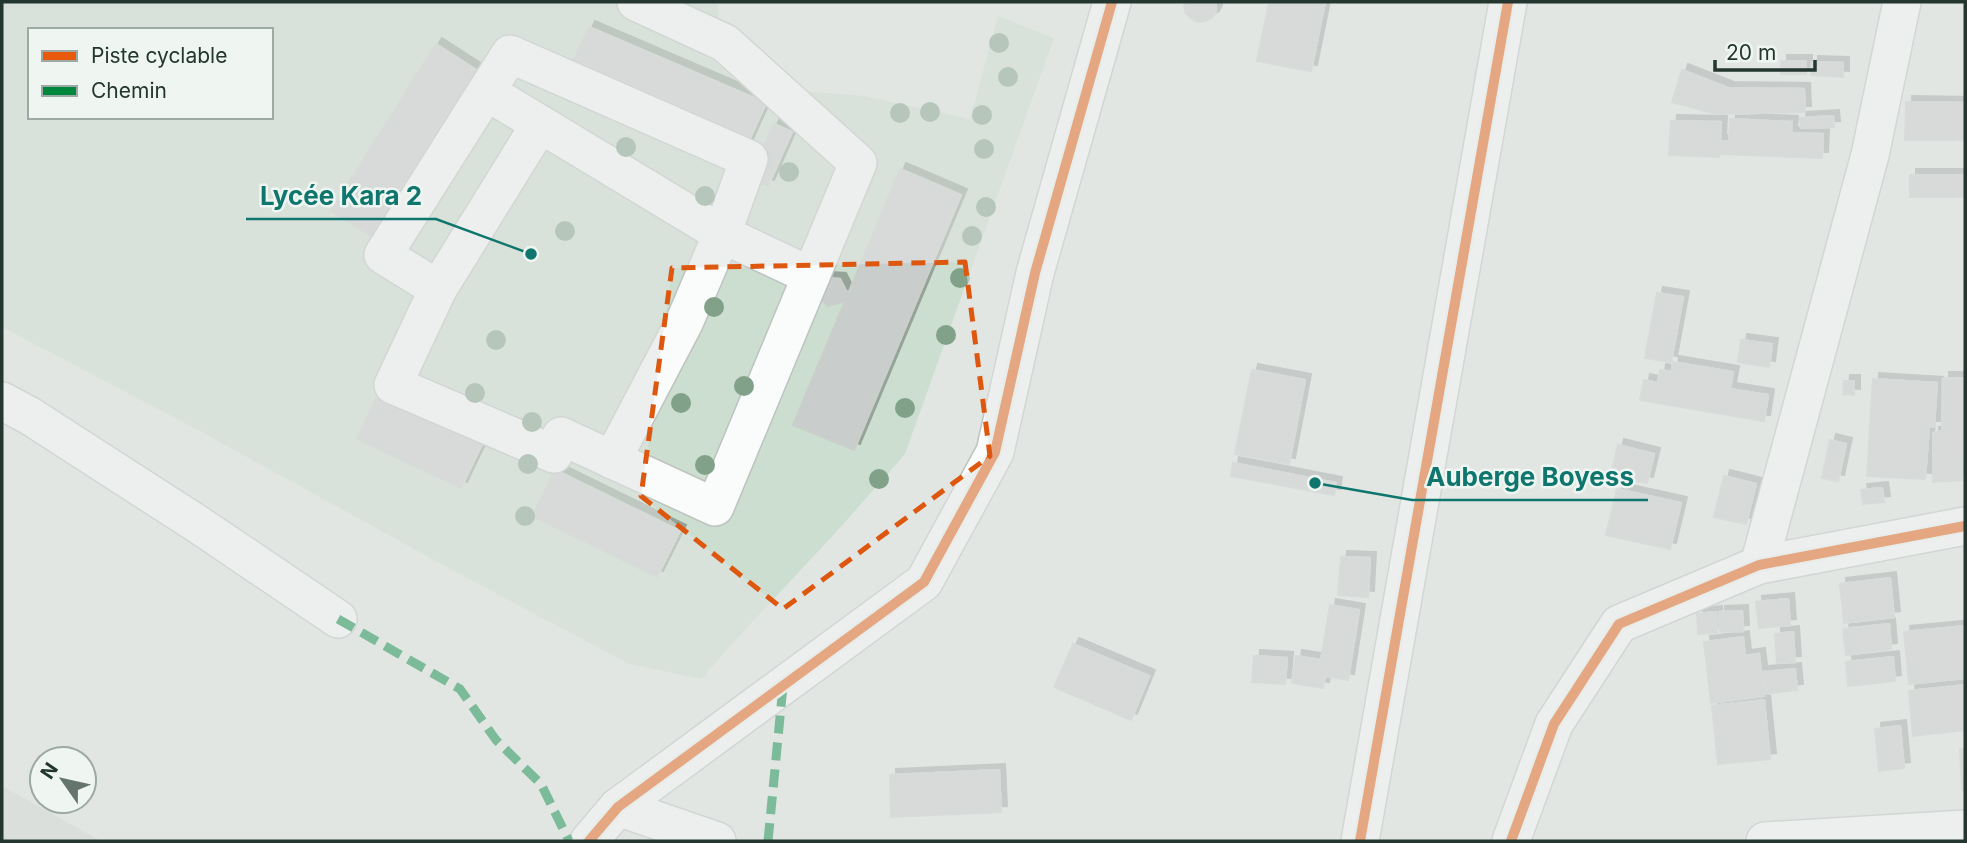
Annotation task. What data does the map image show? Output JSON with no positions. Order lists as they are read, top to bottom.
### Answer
{
  "places": ["Lycée Kara 2", "Auberge Boyess"],
  "legend": ["Piste cyclable", "Chemin"],
  "scale_bar": "20 m",
  "north": "top left"
}
